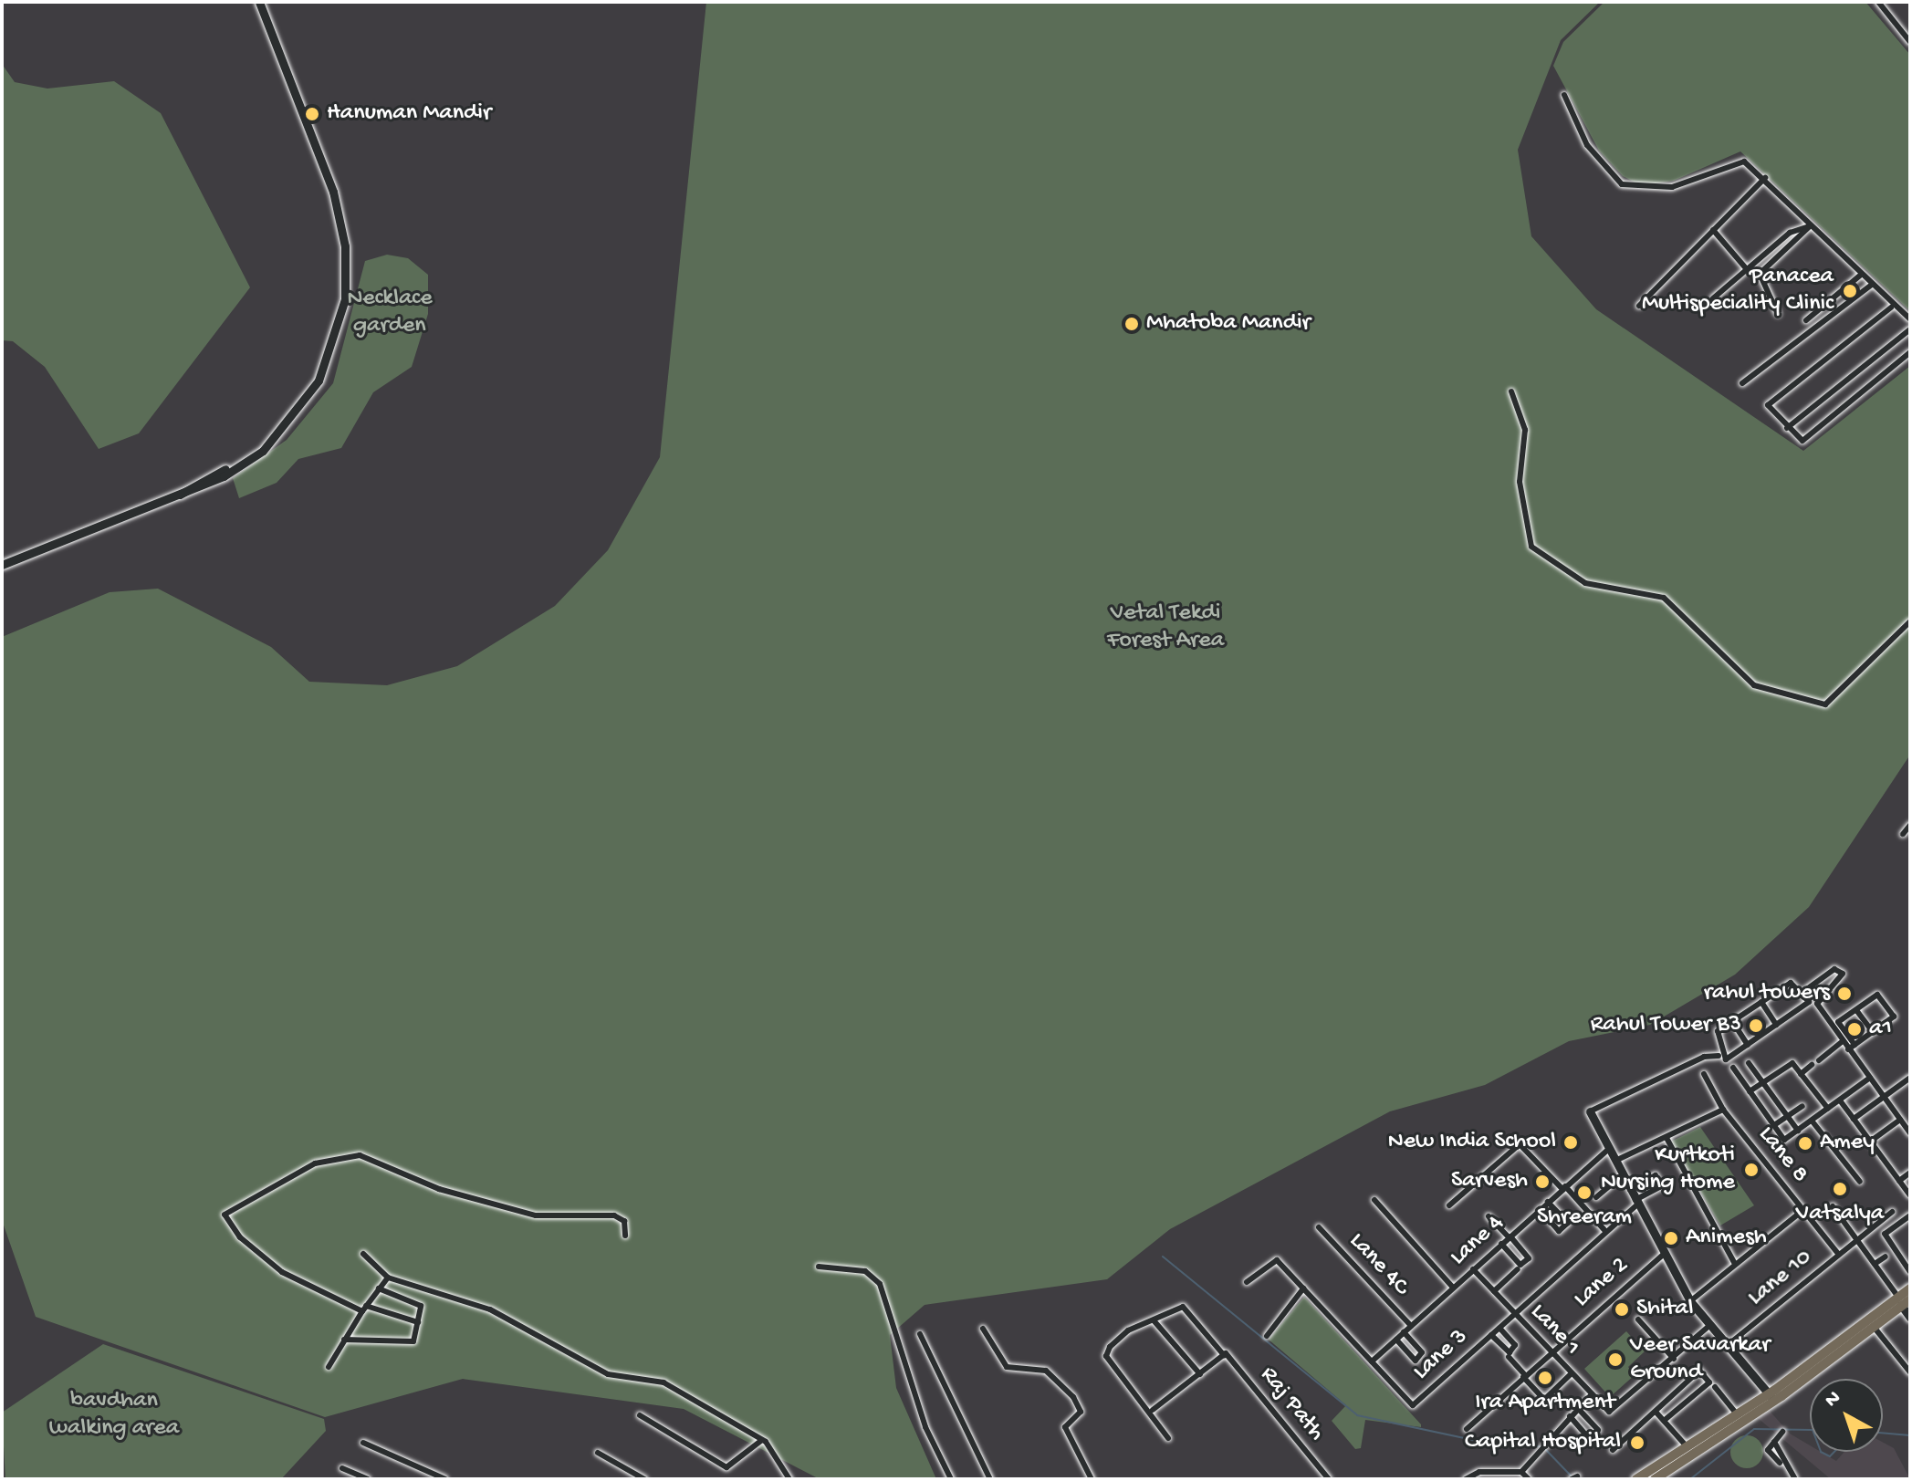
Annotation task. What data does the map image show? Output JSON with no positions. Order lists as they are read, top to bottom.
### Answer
{
  "streets": {
    "street": [
      "Lane 8",
      "Lane 4",
      "Lane 4C",
      "Lane 10",
      "Lane 2",
      "Lane 1",
      "Lane 3",
      "Raj Path"
    ]
  },
  "crossings": [
    ["Lane 8", "Lane 10"],
    ["Lane 4", "Lane 4C"],
    ["Lane 4", "Lane 1"],
    ["Lane 4", "Lane 3"],
    ["Lane 2", "Lane 1"],
    ["Lane 1", "Lane 3"]
  ],
  "parks": ["Necklace garden", "Vetal Tekdi Forest Area", "bavdhan walking area"],
  "places": [
    "Hanuman Mandir",
    "Panacea Multispeciality Clinic",
    "Mhatoba Mandir",
    "rahul towers",
    "Rahul Tower B3",
    "a1",
    "New India School",
    "Amey",
    "Kurtkoti Nursing Home",
    "Sarvesh",
    "Vatsalya",
    "Shreeram",
    "Animesh",
    "Shital",
    "Veer Savarkar Ground",
    "Ira Apartment",
    "Capital Hospital"
  ],
  "north": "top left"
}
